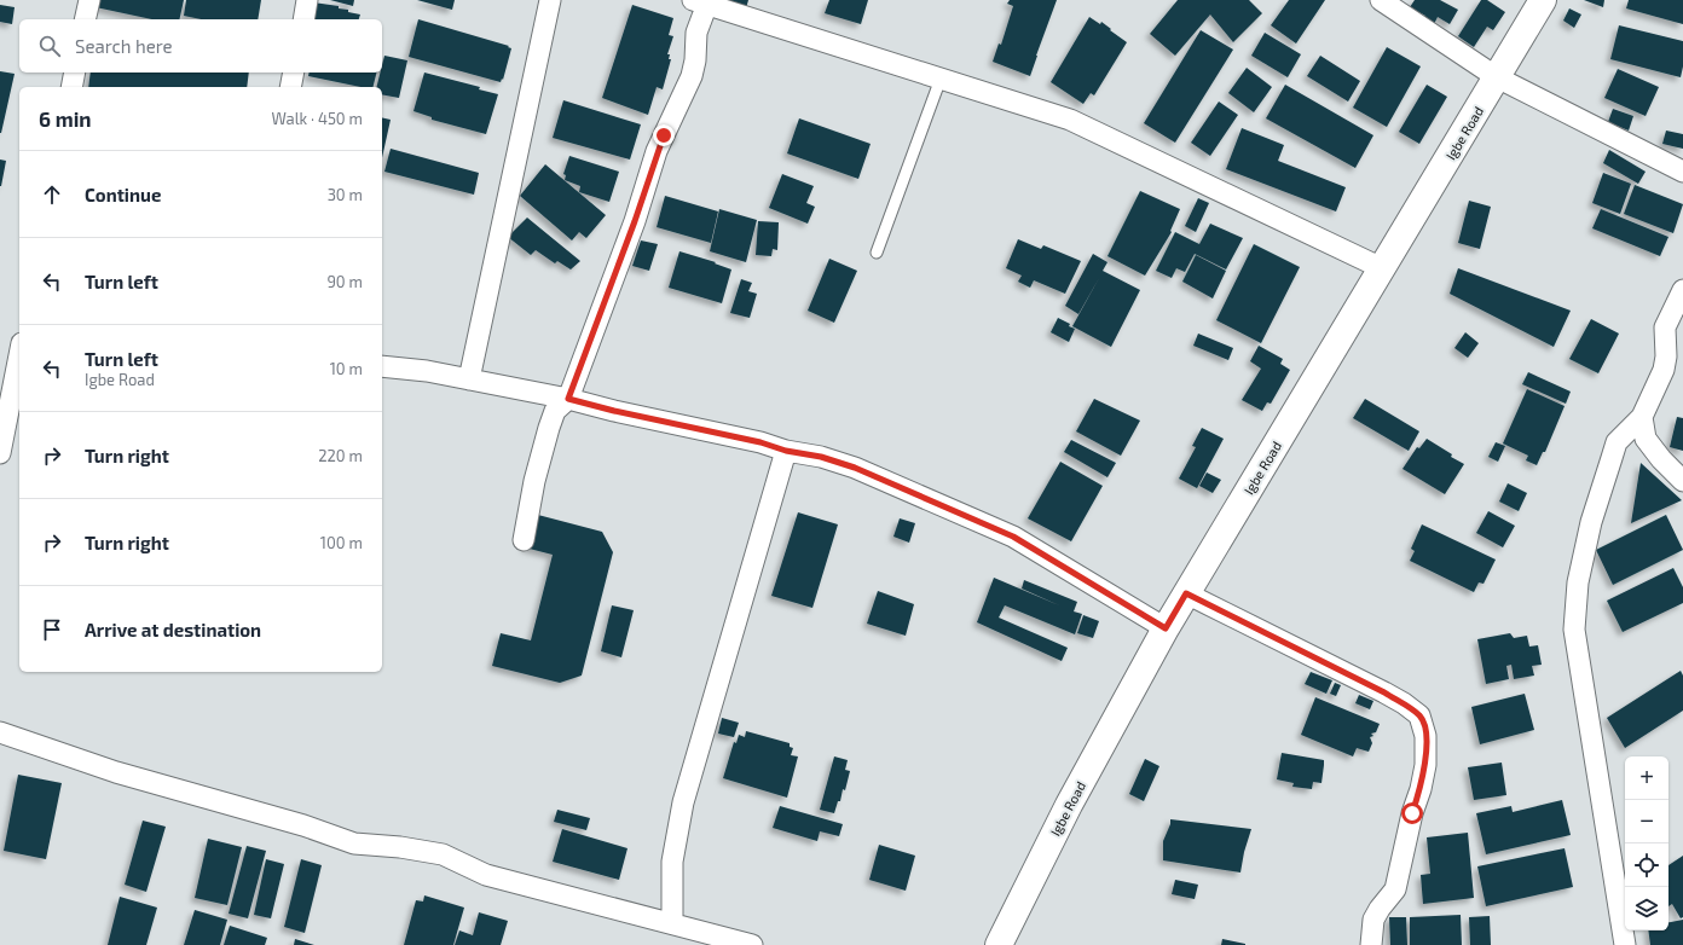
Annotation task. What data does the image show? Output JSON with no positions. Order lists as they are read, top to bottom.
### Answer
{
  "streets": {
    "street": ["Igbe Road"]
  },
  "page": {
    "search": "Search here",
    "heading": ["6 min", "Walk · 450 m"],
    "list": [
      ["Continue", "30 m"],
      ["Turn left", "90 m"],
      ["Turn left", "Igbe Road", "10 m"],
      ["Turn right", "220 m"],
      ["Turn right", "100 m"],
      "Arrive at destination"
    ],
    "map_buttons": ["+", "−"]
  }
}
